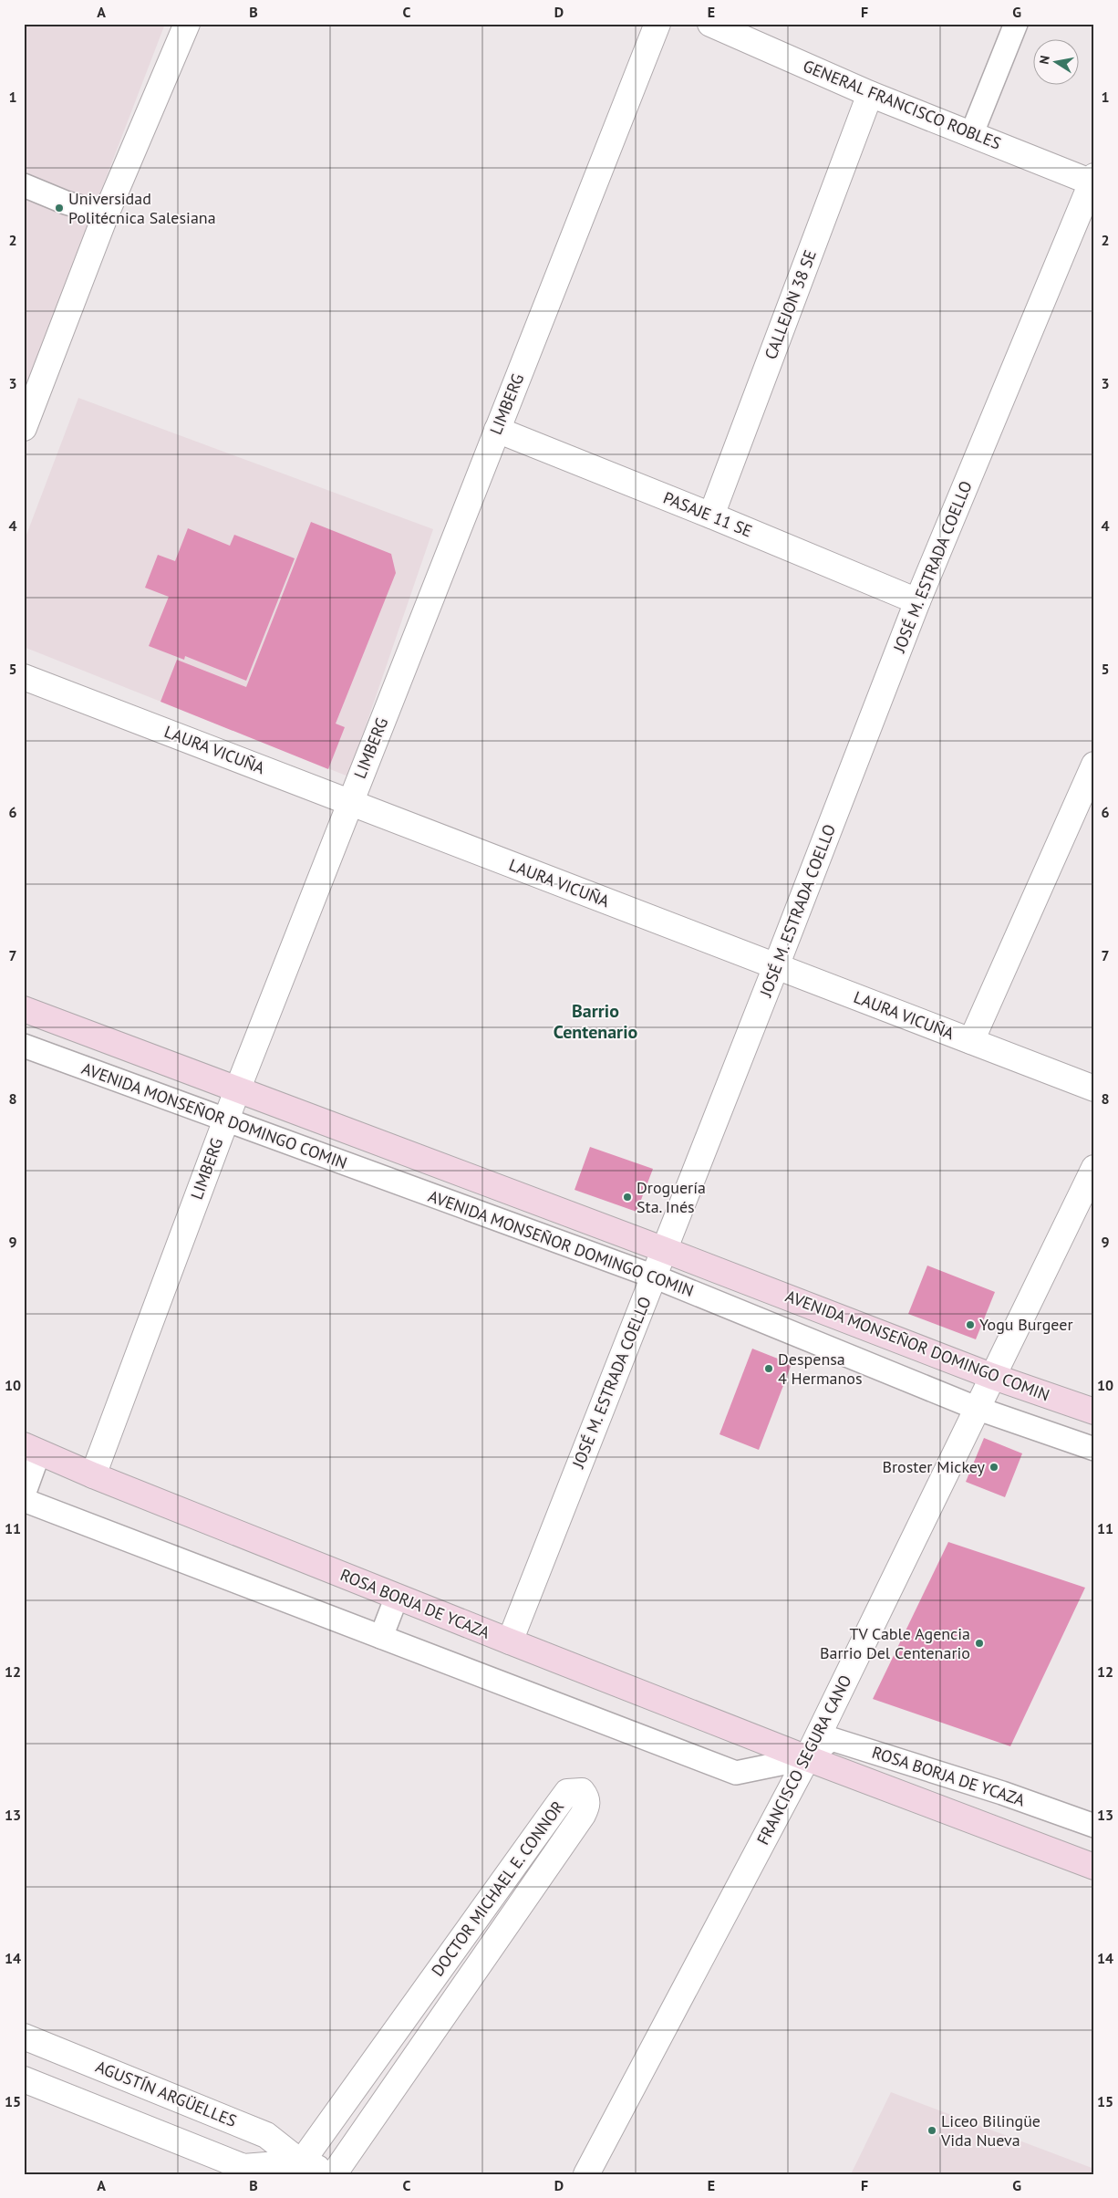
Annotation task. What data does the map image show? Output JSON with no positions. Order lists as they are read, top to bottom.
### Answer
{
  "streets": {
    "main road": ["AVENIDA MONSEÑOR DOMINGO COMIN", "ROSA BORJA DE YCAZA"],
    "street": [
      "GENERAL FRANCISCO ROBLES",
      "CALLEJON 38 SE",
      "LIMBERG",
      "PASAJE 11 SE",
      "JOSÉ M. ESTRADA COELLO",
      "LAURA VICUÑA",
      "FRANCISCO SEGURA CANO",
      "DOCTOR MICHAEL E. CONNOR",
      "AGUSTÍN ARGÜELLES"
    ]
  },
  "crossings": [
    ["GENERAL FRANCISCO ROBLES", "CALLEJON 38 SE"],
    ["GENERAL FRANCISCO ROBLES", "JOSÉ M. ESTRADA COELLO"],
    ["CALLEJON 38 SE", "PASAJE 11 SE"],
    ["LIMBERG", "PASAJE 11 SE"],
    ["LIMBERG", "LAURA VICUÑA"],
    ["LIMBERG", "AVENIDA MONSEÑOR DOMINGO COMIN"],
    ["LIMBERG", "ROSA BORJA DE YCAZA"],
    ["PASAJE 11 SE", "JOSÉ M. ESTRADA COELLO"],
    ["JOSÉ M. ESTRADA COELLO", "LAURA VICUÑA"],
    ["JOSÉ M. ESTRADA COELLO", "AVENIDA MONSEÑOR DOMINGO COMIN"],
    ["JOSÉ M. ESTRADA COELLO", "ROSA BORJA DE YCAZA"],
    ["AVENIDA MONSEÑOR DOMINGO COMIN", "FRANCISCO SEGURA CANO"],
    ["ROSA BORJA DE YCAZA", "FRANCISCO SEGURA CANO"],
    ["DOCTOR MICHAEL E. CONNOR", "AGUSTÍN ARGÜELLES"]
  ],
  "districts": ["Barrio Centenario"],
  "places": [
    "Universidad Politécnica Salesiana",
    "Droguería Sta. Inés",
    "Yogu Burgeer",
    "Despensa 4 Hermanos",
    "Broster Mickey",
    "TV Cable Agencia Barrio Del Centenario",
    "Liceo Bilingüe Vida Nueva"
  ],
  "north": "left",
  "grid": {
    "columns": [
      "A",
      "B",
      "C",
      "D",
      "E",
      "F",
      "G"
    ],
    "rows": [
      "1",
      "2",
      "3",
      "4",
      "5",
      "6",
      "7",
      "8",
      "9",
      "10",
      "11",
      "12",
      "13",
      "14",
      "15"
    ]
  }
}
